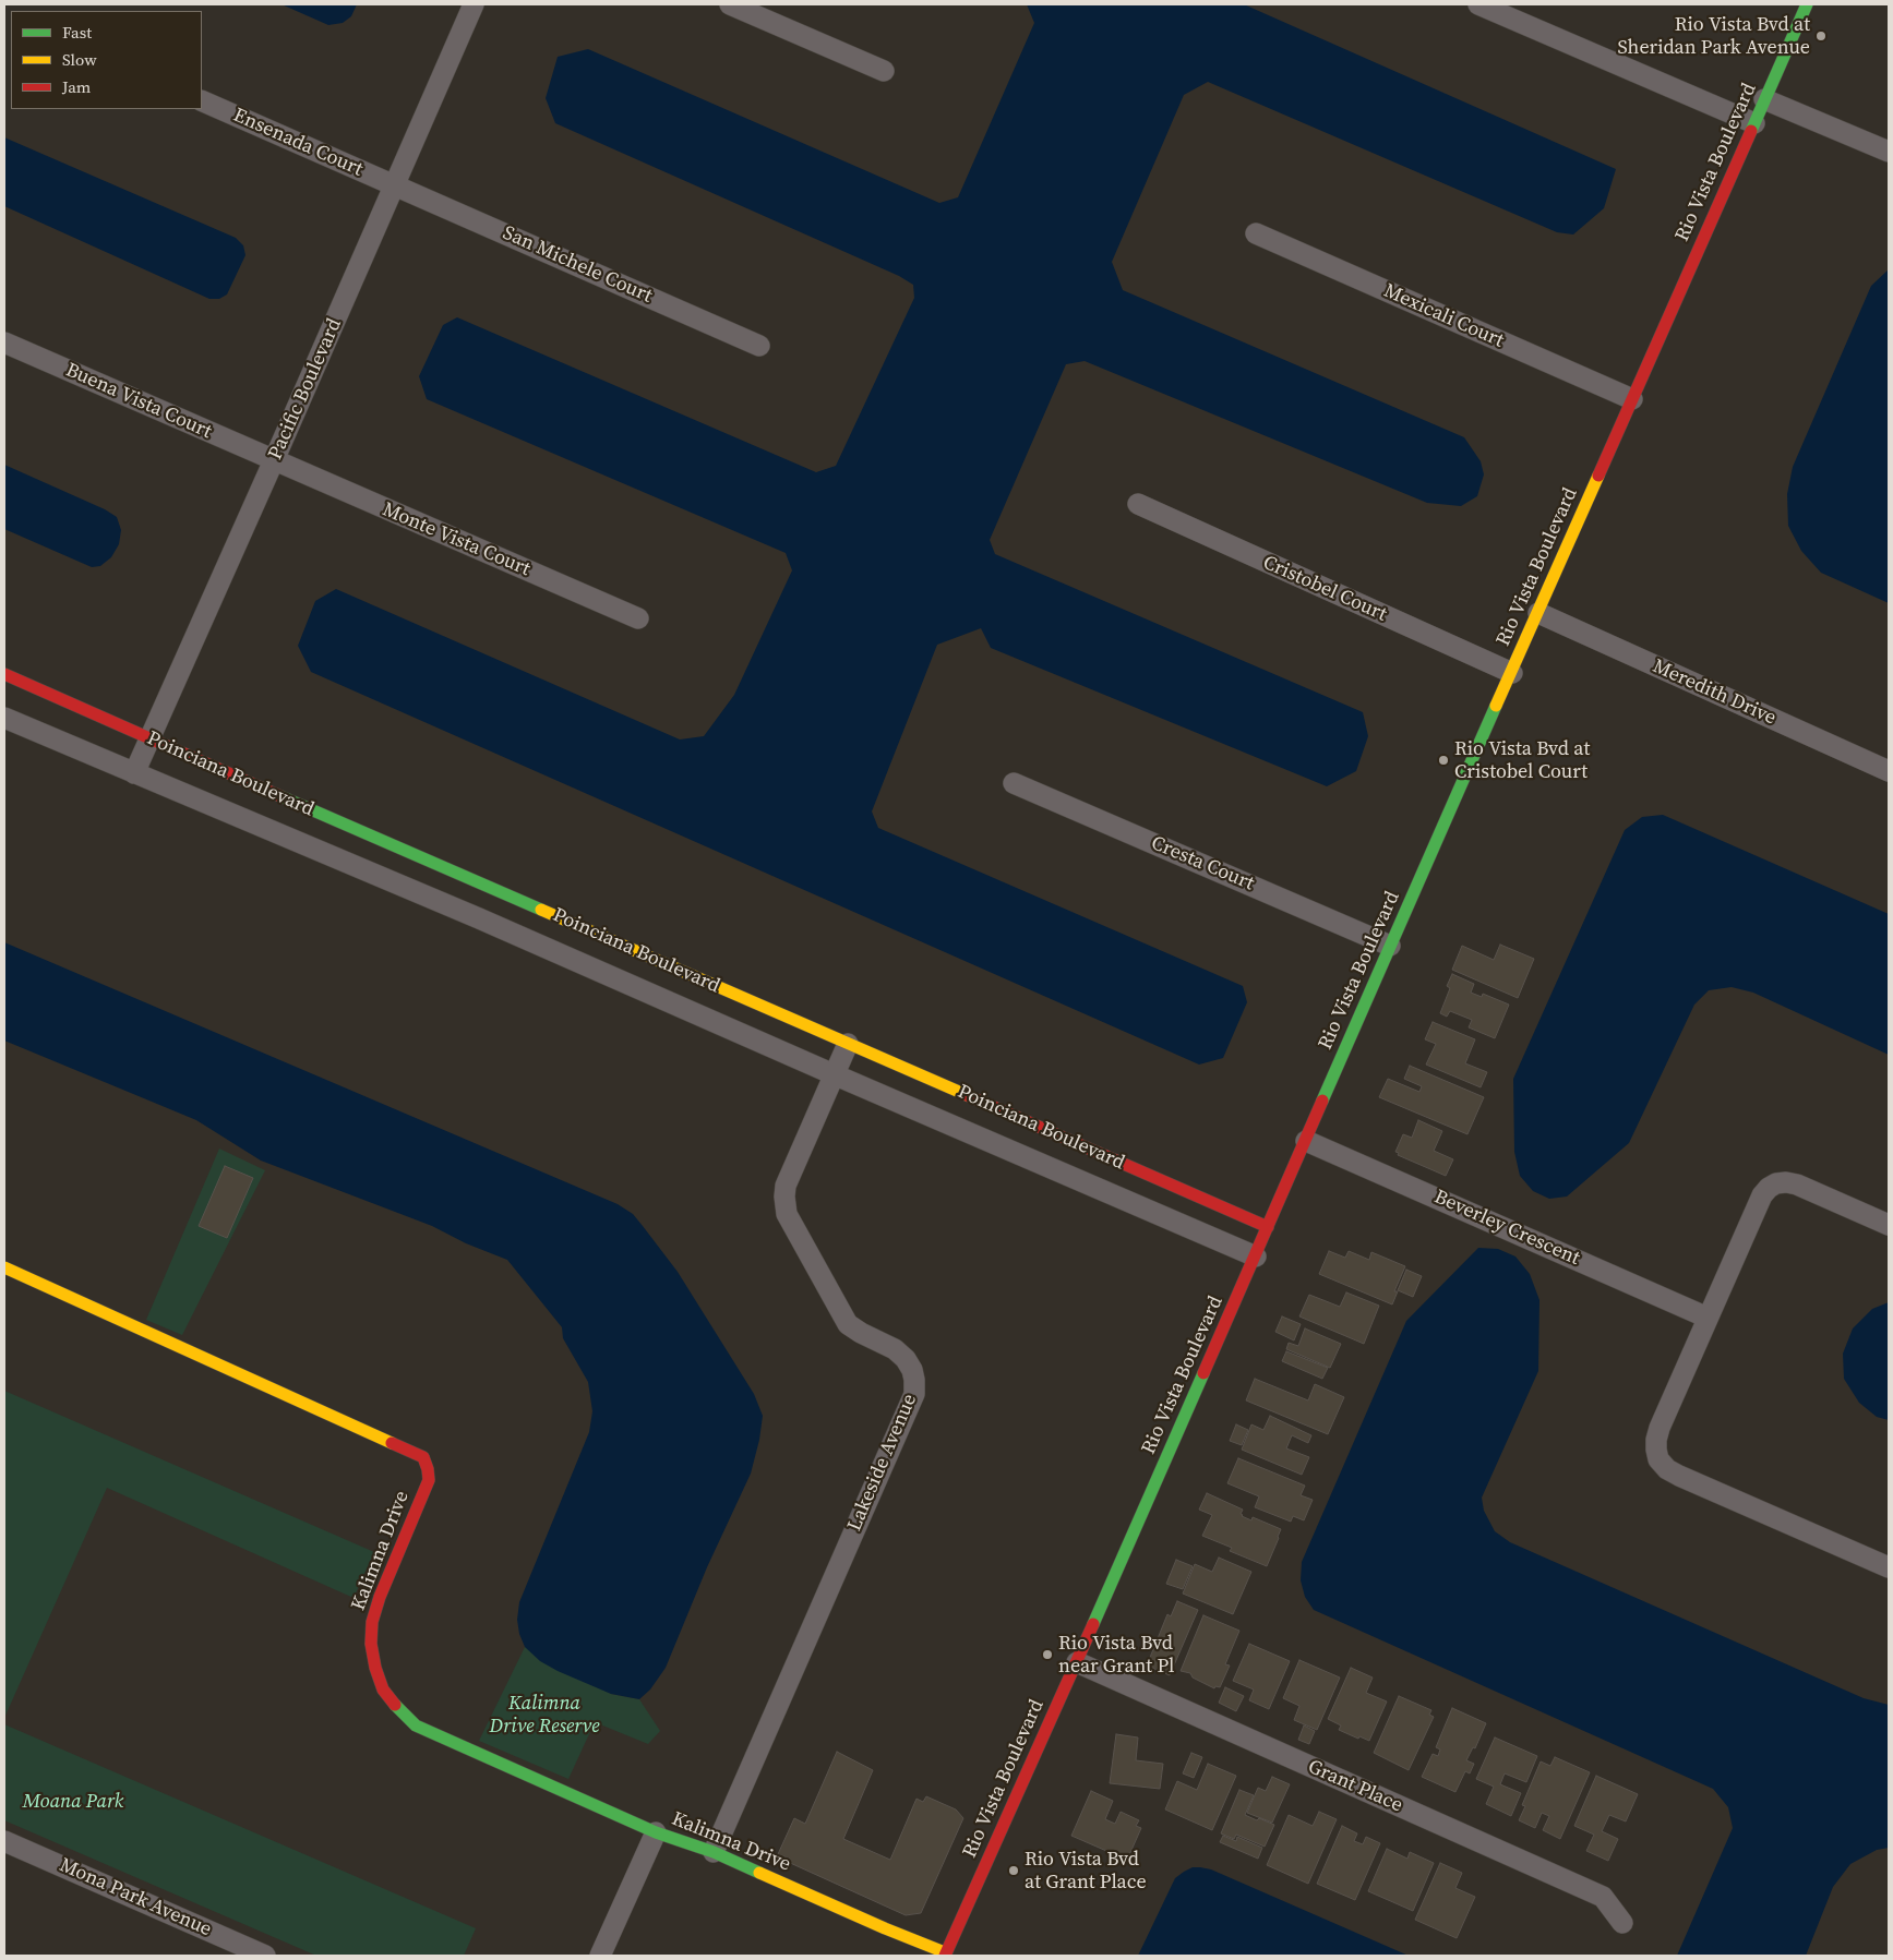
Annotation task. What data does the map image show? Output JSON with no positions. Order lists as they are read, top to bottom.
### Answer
{
  "streets": {
    "street": [
      "Ensenada Court",
      "Rio Vista Boulevard",
      "San Michele Court",
      "Mexicali Court",
      "Pacific Boulevard",
      "Buena Vista Court",
      "Monte Vista Court",
      "Cristobel Court",
      "Meredith Drive",
      "Poinciana Boulevard",
      "Cresta Court",
      "Beverley Crescent",
      "Lakeside Avenue",
      "Kalimna Drive",
      "Grant Place",
      "Mona Park Avenue"
    ]
  },
  "crossings": [
    ["Ensenada Court", "San Michele Court"],
    ["Ensenada Court", "Pacific Boulevard"],
    ["Rio Vista Boulevard", "Mexicali Court"],
    ["Rio Vista Boulevard", "Cristobel Court"],
    ["Rio Vista Boulevard", "Meredith Drive"],
    ["Rio Vista Boulevard", "Poinciana Boulevard"],
    ["Rio Vista Boulevard", "Cresta Court"],
    ["Rio Vista Boulevard", "Beverley Crescent"],
    ["Rio Vista Boulevard", "Kalimna Drive"],
    ["Rio Vista Boulevard", "Grant Place"],
    ["San Michele Court", "Pacific Boulevard"],
    ["Pacific Boulevard", "Buena Vista Court"],
    ["Pacific Boulevard", "Monte Vista Court"],
    ["Pacific Boulevard", "Poinciana Boulevard"],
    ["Buena Vista Court", "Monte Vista Court"],
    ["Poinciana Boulevard", "Lakeside Avenue"],
    ["Lakeside Avenue", "Kalimna Drive"]
  ],
  "parks": ["Kalimna Drive Reserve", "Moana Park"],
  "places": [
    "Rio Vista Bvd at Sheridan Park Avenue",
    "Rio Vista Bvd at Cristobel Court",
    "Rio Vista Bvd near Grant Pl",
    "Rio Vista Bvd at Grant Place"
  ],
  "legend": ["Fast", "Slow", "Jam"]
}
